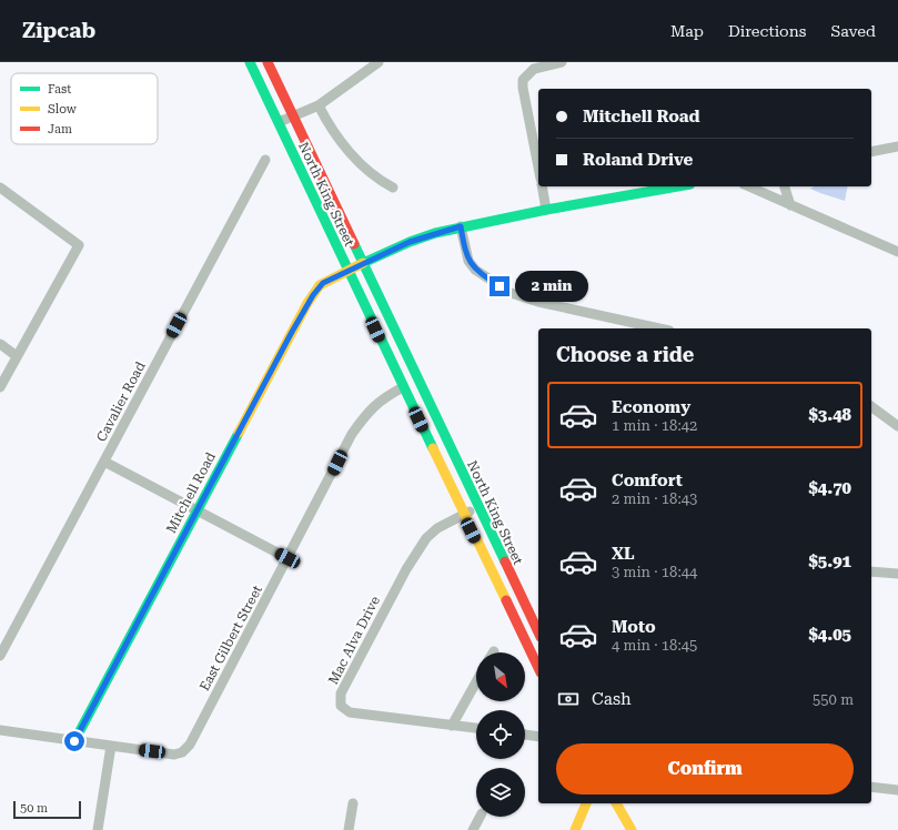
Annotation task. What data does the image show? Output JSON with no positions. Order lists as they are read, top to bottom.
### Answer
{
  "streets": {
    "main road": ["North King Street", "Mitchell Road"],
    "street": ["Cavalier Road", "East Gilbert Street", "Mac Alva Drive"]
  },
  "crossings": [
    ["North King Street", "Mitchell Road"],
    ["North King Street", "East Gilbert Street"],
    ["North King Street", "Mac Alva Drive"],
    ["Mitchell Road", "East Gilbert Street"]
  ],
  "legend": ["Fast", "Slow", "Jam"],
  "scale_bar": "50 m",
  "north": "bottom right",
  "page": {
    "header": "Zipcab",
    "nav": ["Map", "Directions", "Saved"],
    "banner": ["Mitchell Road", "Roland Drive"],
    "bubble": "2 min",
    "heading": "Choose a ride",
    "list": [
      {
        "name": "Economy",
        "note": "1 min · 18:42",
        "value": "$3.48"
      },
      {
        "name": "Comfort",
        "note": "2 min · 18:43",
        "value": "$4.70"
      },
      {
        "name": "XL",
        "note": "3 min · 18:44",
        "value": "$5.91"
      },
      {
        "name": "Moto",
        "note": "4 min · 18:45",
        "value": "$4.05"
      }
    ],
    "pay": ["Cash", "550 m"],
    "buttons": "Confirm",
    "scale": "50 m"
  }
}
